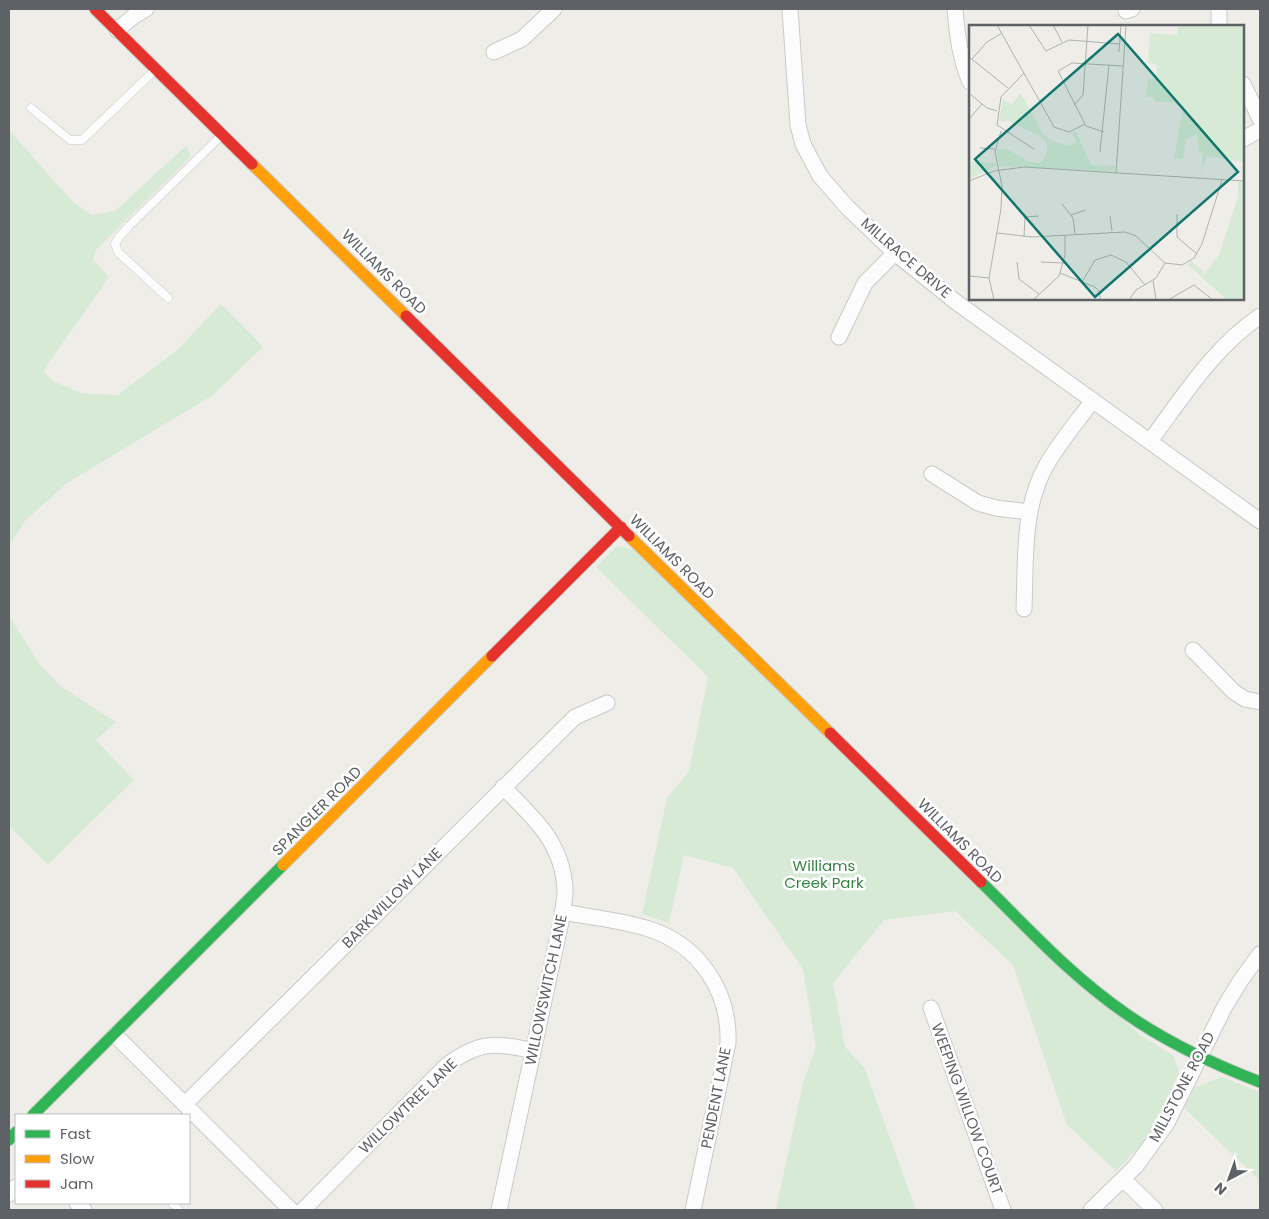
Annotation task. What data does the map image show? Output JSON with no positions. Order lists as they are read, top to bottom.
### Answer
{
  "streets": {
    "main road": ["WILLIAMS ROAD", "SPANGLER ROAD"],
    "street": [
      "MILLRACE DRIVE",
      "BARKWILLOW LANE",
      "WILLOWSWITCH LANE",
      "MILLSTONE ROAD",
      "PENDENT LANE",
      "WILLOWTREE LANE",
      "WEEPING WILLOW COURT"
    ]
  },
  "crossings": [
    ["WILLIAMS ROAD", "SPANGLER ROAD"],
    ["WILLIAMS ROAD", "MILLSTONE ROAD"],
    ["BARKWILLOW LANE", "WILLOWSWITCH LANE"],
    ["WILLOWSWITCH LANE", "PENDENT LANE"],
    ["WILLOWSWITCH LANE", "WILLOWTREE LANE"]
  ],
  "parks": ["Williams Creek Park"],
  "legend": ["Fast", "Slow", "Jam"],
  "north": "bottom left"
}
